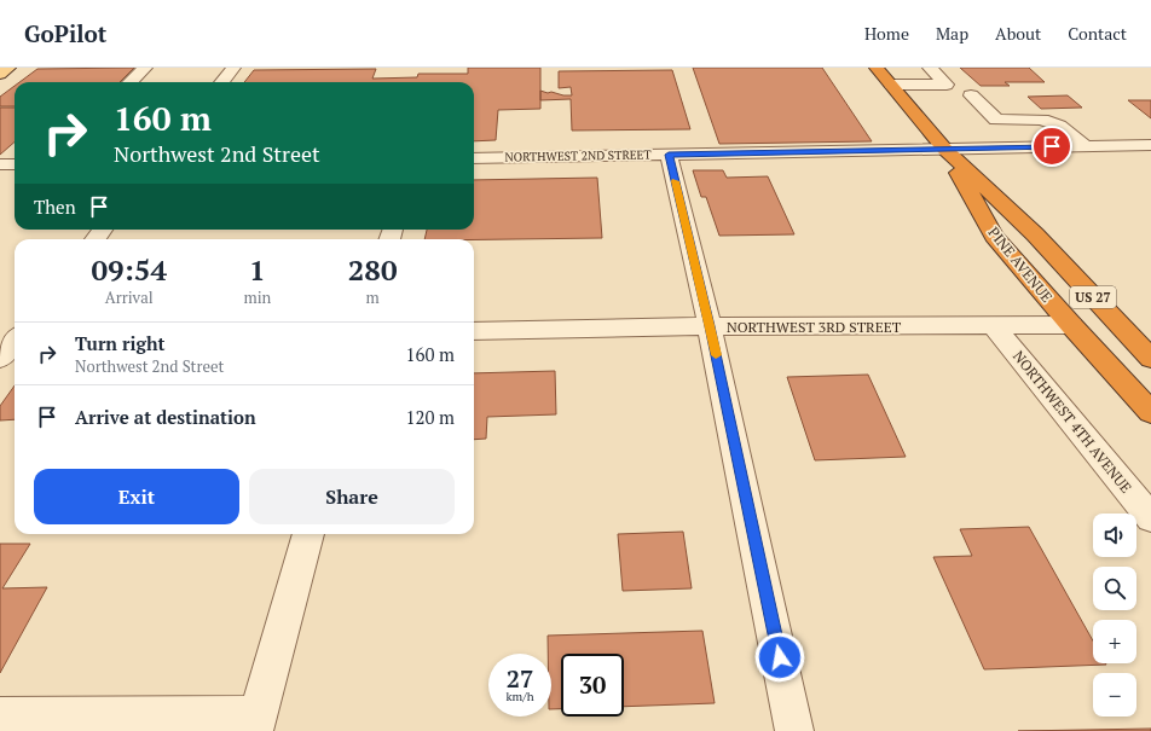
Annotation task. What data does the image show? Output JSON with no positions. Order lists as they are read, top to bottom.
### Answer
{
  "streets": {
    "highway": ["PINE AVENUE", "US 27"],
    "street": ["NORTHWEST 2ND STREET", "NORTHWEST 3RD STREET", "NORTHWEST 4TH AVENUE"]
  },
  "crossings": [
    ["NORTHWEST 2ND STREET", "PINE AVENUE"],
    ["PINE AVENUE", "NORTHWEST 3RD STREET"],
    ["NORTHWEST 3RD STREET", "NORTHWEST 4TH AVENUE"]
  ],
  "page": {
    "header": "GoPilot",
    "nav": [
      "Home",
      "Map",
      "About",
      "Contact"
    ],
    "turn": ["160 m", "Northwest 2nd Street"],
    "then": "Then",
    "eta": [
      "09:54",
      "Arrival",
      "1",
      "min",
      "280",
      "m"
    ],
    "list": [
      {
        "name": "Turn right",
        "note": "Northwest 2nd Street",
        "value": "160 m"
      },
      {
        "name": "Arrive at destination",
        "value": "120 m"
      }
    ],
    "buttons": ["Exit", "Share"],
    "map_buttons": ["+", "−"],
    "speed": "27 km/h",
    "limit": "30"
  }
}
